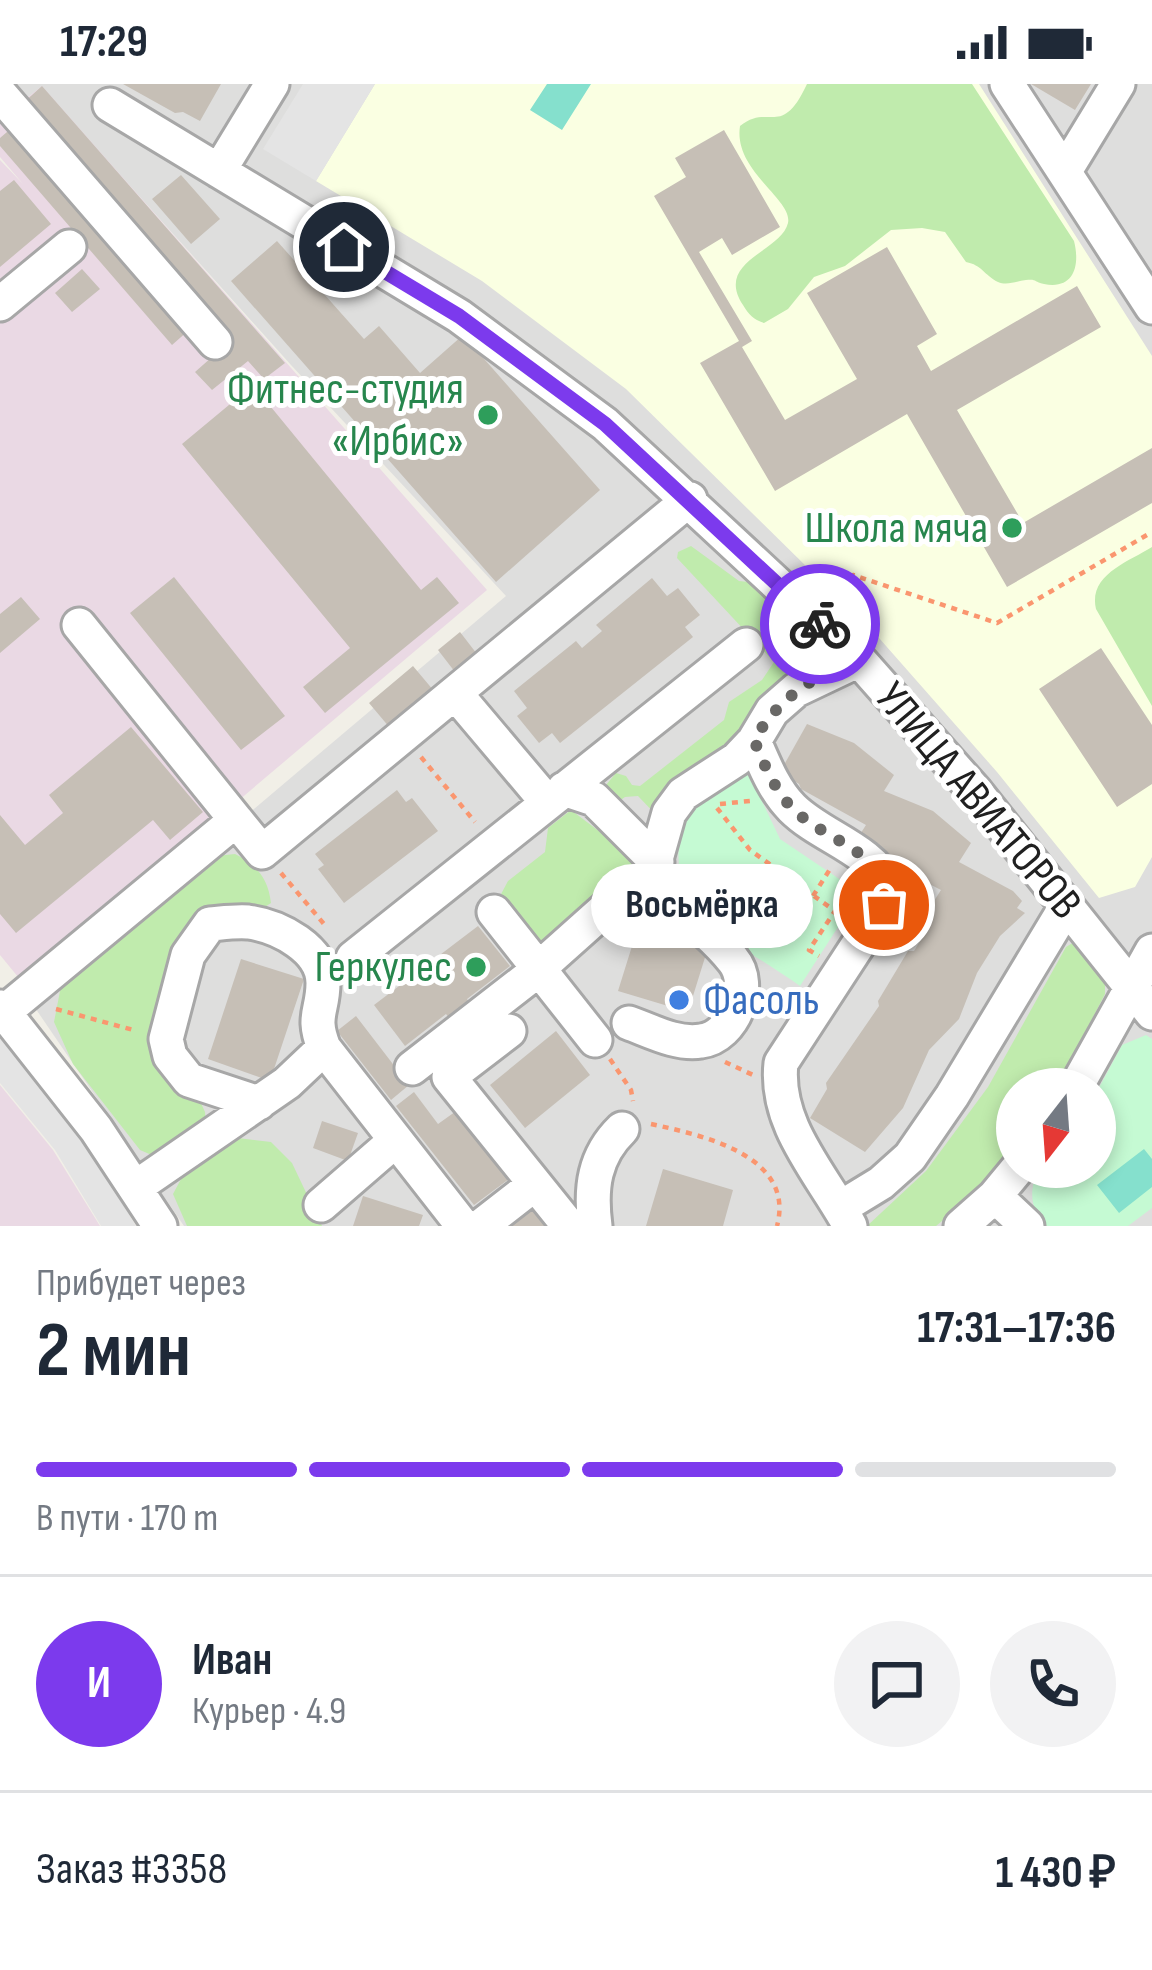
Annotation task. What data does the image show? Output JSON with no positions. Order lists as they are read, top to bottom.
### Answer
{
  "streets": {
    "street": ["УЛИЦА АВИАТОРОВ"]
  },
  "places": [
    "Фитнес-студия «Ирбис»",
    "Школа мяча",
    "Восьмёрка",
    "Геркулес",
    "Фасоль"
  ],
  "north": "bottom",
  "page": {
    "status": "17:29",
    "bubble": "Восьмёрка",
    "heading": ["2 мин", "Прибудет через", "17:31–17:36"],
    "panel": [
      "Иван",
      "Курьер · 4.9",
      "Заказ #3358",
      "1 430 ₽"
    ],
    "bar": "В пути · 170 m",
    "round": "И"
  }
}
